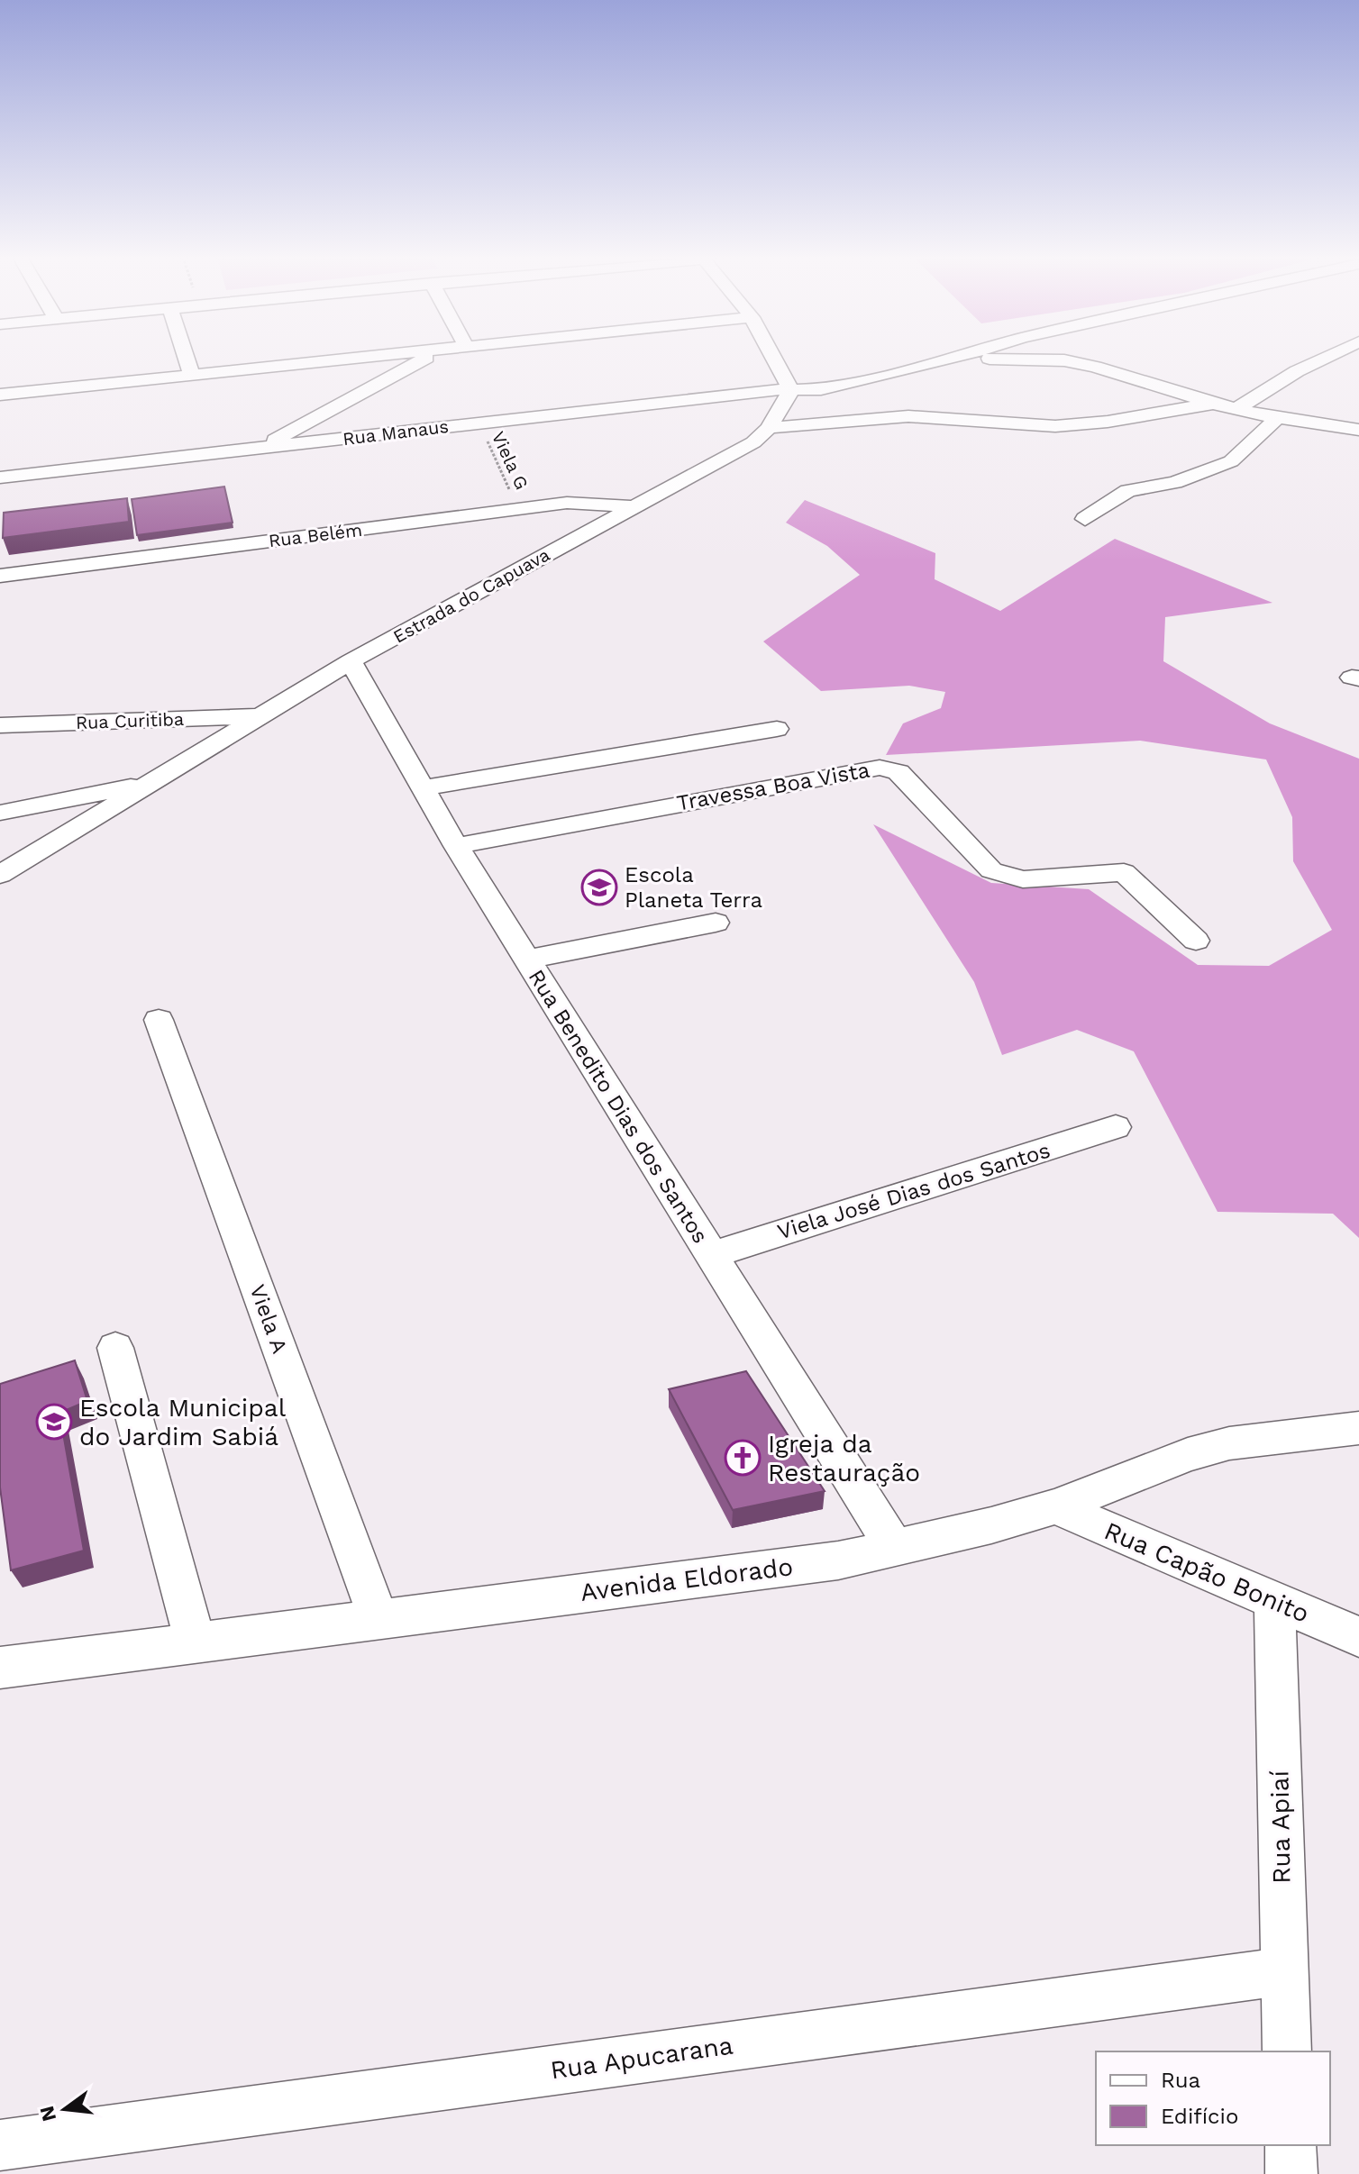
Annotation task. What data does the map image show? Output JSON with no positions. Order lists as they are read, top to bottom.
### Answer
{
  "streets": {
    "street": [
      "Rua Manaus",
      "Rua Belém",
      "Estrada do Capuava",
      "Rua Curitiba",
      "Travessa Boa Vista",
      "Rua Benedito Dias dos Santos",
      "Viela José Dias dos Santos",
      "Viela A",
      "Rua Capão Bonito",
      "Avenida Eldorado",
      "Rua Apiaí",
      "Rua Apucarana"
    ],
    "path": ["Viela G"]
  },
  "crossings": [
    ["Rua Manaus", "Viela G"],
    ["Rua Manaus", "Estrada do Capuava"],
    ["Viela G", "Rua Belém"],
    ["Rua Belém", "Estrada do Capuava"],
    ["Estrada do Capuava", "Rua Curitiba"],
    ["Estrada do Capuava", "Rua Benedito Dias dos Santos"],
    ["Travessa Boa Vista", "Rua Benedito Dias dos Santos"],
    ["Rua Benedito Dias dos Santos", "Viela José Dias dos Santos"],
    ["Rua Benedito Dias dos Santos", "Avenida Eldorado"],
    ["Viela A", "Avenida Eldorado"],
    ["Rua Capão Bonito", "Avenida Eldorado"],
    ["Rua Capão Bonito", "Rua Apiaí"],
    ["Rua Apiaí", "Rua Apucarana"]
  ],
  "places": {
    "school or university": ["Escola Planeta Terra", "Escola Municipal do Jardim Sabiá"],
    "church": ["Igreja da Restauração"]
  },
  "legend": ["Rua", "Edifício"],
  "north": "left"
}
